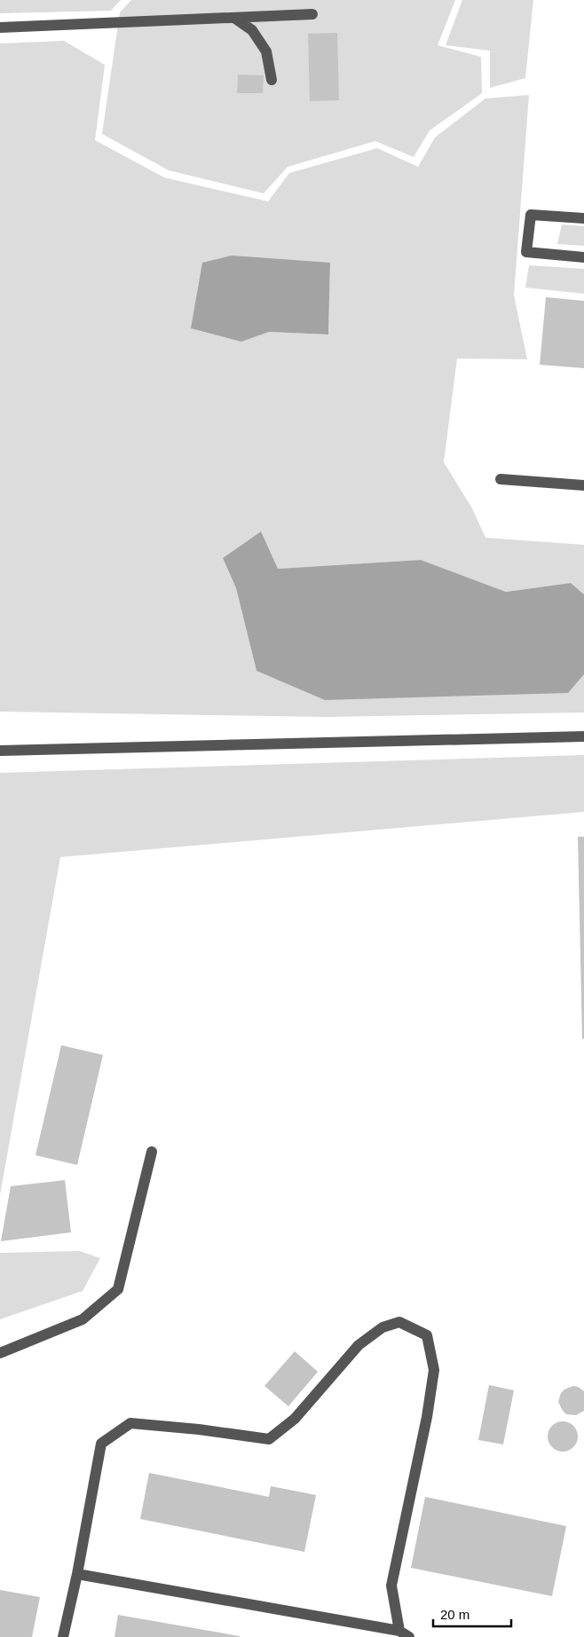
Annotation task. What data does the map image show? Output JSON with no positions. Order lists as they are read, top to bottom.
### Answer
{
  "scale_bar": "20 m"
}
